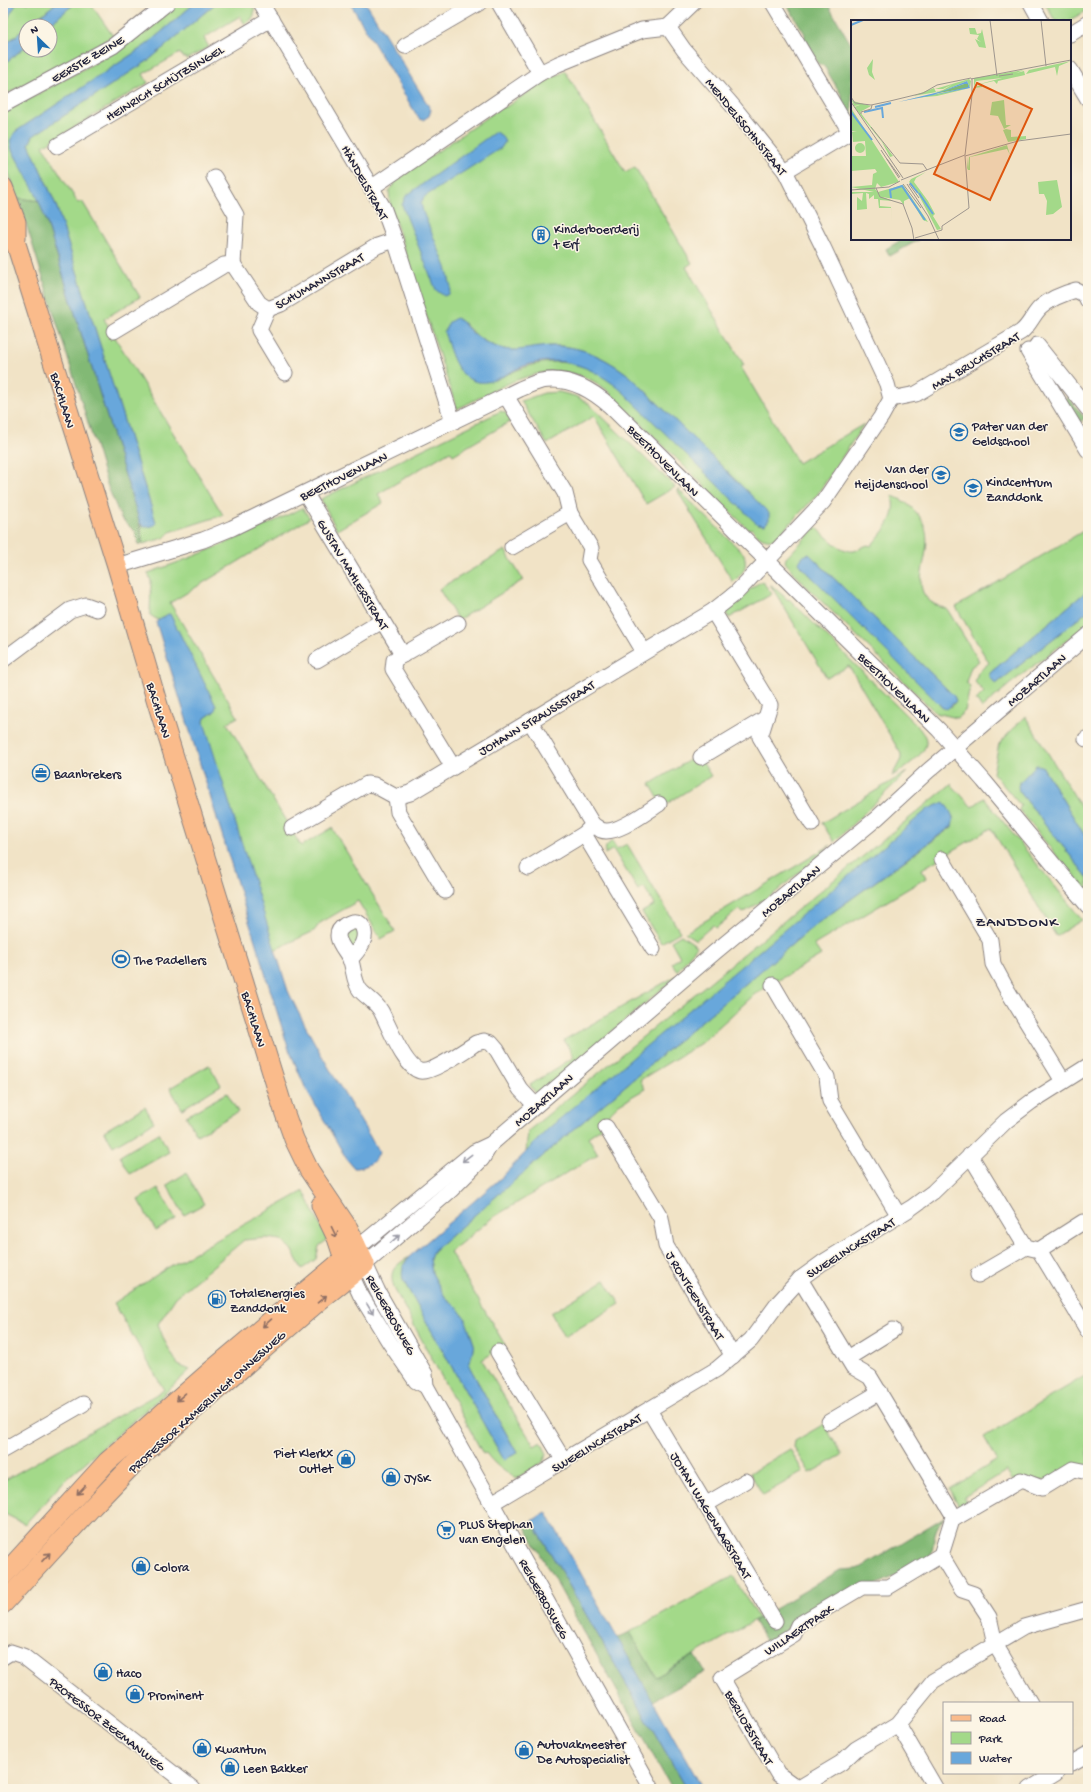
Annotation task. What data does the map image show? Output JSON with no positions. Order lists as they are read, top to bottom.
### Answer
{
  "streets": {
    "main road": ["BACHLAAN", "PROFESSOR KAMERLINGH ONNESWEG"],
    "street": [
      "EERSTE ZEINE",
      "HEINRICH SCHÜTZSINGEL",
      "MENDELSSOHNSTRAAT",
      "HÄNDELSTRAAT",
      "SCHUMANNSTRAAT",
      "MAX BRUCHSTRAAT",
      "BEETHOVENLAAN",
      "GUSTAV MAHLERSTRAAT",
      "MOZARTLAAN",
      "JOHANN STRAUSSSTRAAT",
      "SWEELINCKSTRAAT",
      "J RONTGENSTRAAT",
      "REIGERBOSWEG",
      "JOHAN WAGENAARSTRAAT",
      "WILLAERTPARK",
      "PROFESSOR ZEEMANWEG",
      "BERLIOZSTRAAT"
    ]
  },
  "crossings": [
    ["HEINRICH SCHÜTZSINGEL", "HÄNDELSTRAAT"],
    ["MENDELSSOHNSTRAAT", "MAX BRUCHSTRAAT"],
    ["HÄNDELSTRAAT", "SCHUMANNSTRAAT"],
    ["HÄNDELSTRAAT", "BEETHOVENLAAN"],
    ["BACHLAAN", "BEETHOVENLAAN"],
    ["BACHLAAN", "MOZARTLAAN"],
    ["BACHLAAN", "REIGERBOSWEG"],
    ["BACHLAAN", "PROFESSOR KAMERLINGH ONNESWEG"],
    ["BEETHOVENLAAN", "GUSTAV MAHLERSTRAAT"],
    ["BEETHOVENLAAN", "MOZARTLAAN"],
    ["BEETHOVENLAAN", "JOHANN STRAUSSSTRAAT"],
    ["GUSTAV MAHLERSTRAAT", "JOHANN STRAUSSSTRAAT"],
    ["MOZARTLAAN", "REIGERBOSWEG"],
    ["MOZARTLAAN", "PROFESSOR KAMERLINGH ONNESWEG"],
    ["SWEELINCKSTRAAT", "J RONTGENSTRAAT"],
    ["SWEELINCKSTRAAT", "REIGERBOSWEG"],
    ["SWEELINCKSTRAAT", "JOHAN WAGENAARSTRAAT"],
    ["REIGERBOSWEG", "PROFESSOR KAMERLINGH ONNESWEG"],
    ["WILLAERTPARK", "BERLIOZSTRAAT"]
  ],
  "districts": ["ZANDDONK"],
  "places": {
    "building": ["Kinderboerderij t Erf"],
    "school or university": ["Pater van der Geldschool", "Van der Heijdenschool", "Kindcentrum Zanddonk"],
    "office": ["Baanbrekers"],
    "sports": ["The Padellers"],
    "fuel station": ["TotalEnergies Zanddonk"],
    "shop": [
      "Piet Klerkx Outlet",
      "JYSK",
      "Colora",
      "Haco",
      "Prominent",
      "Kwantum",
      "Autovakmeester De Autospecialist",
      "Leen Bakker"
    ],
    "supermarket": ["PLUS Stephan van Engelen"]
  },
  "legend": ["Road", "Park", "Water"],
  "north": "top left"
}
